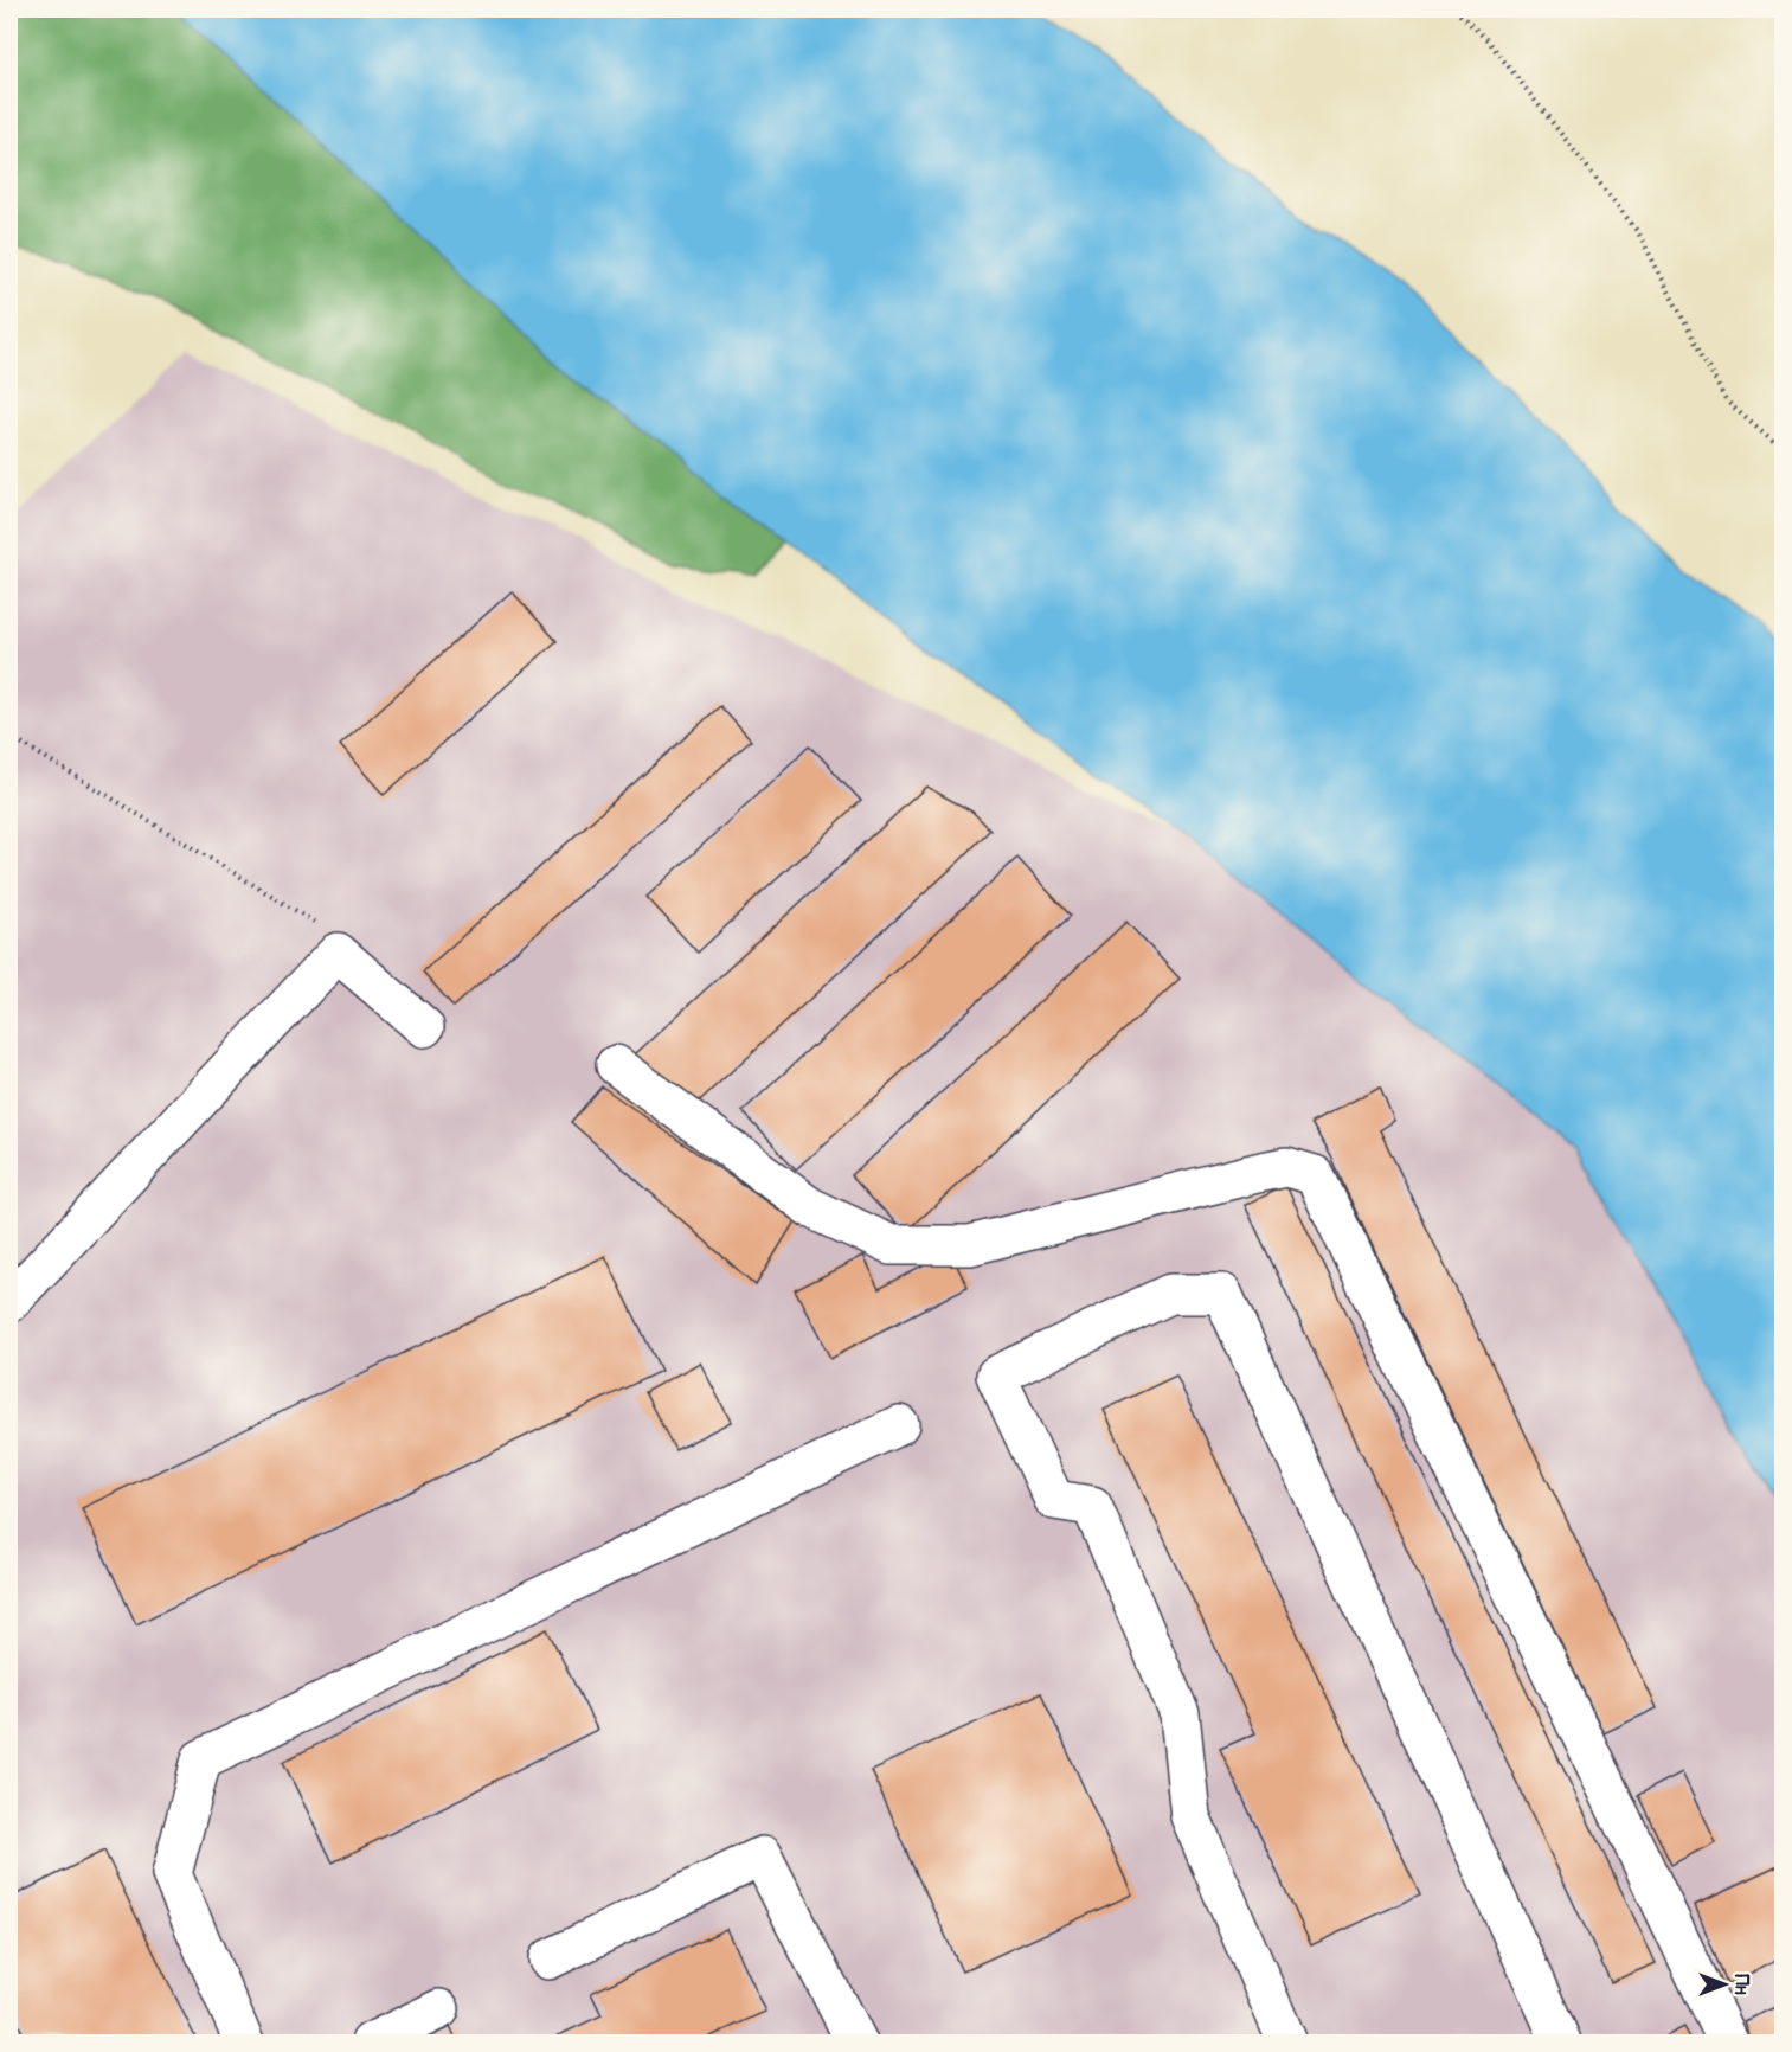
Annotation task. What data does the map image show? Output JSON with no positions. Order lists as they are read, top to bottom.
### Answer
{
  "north": "right"
}
